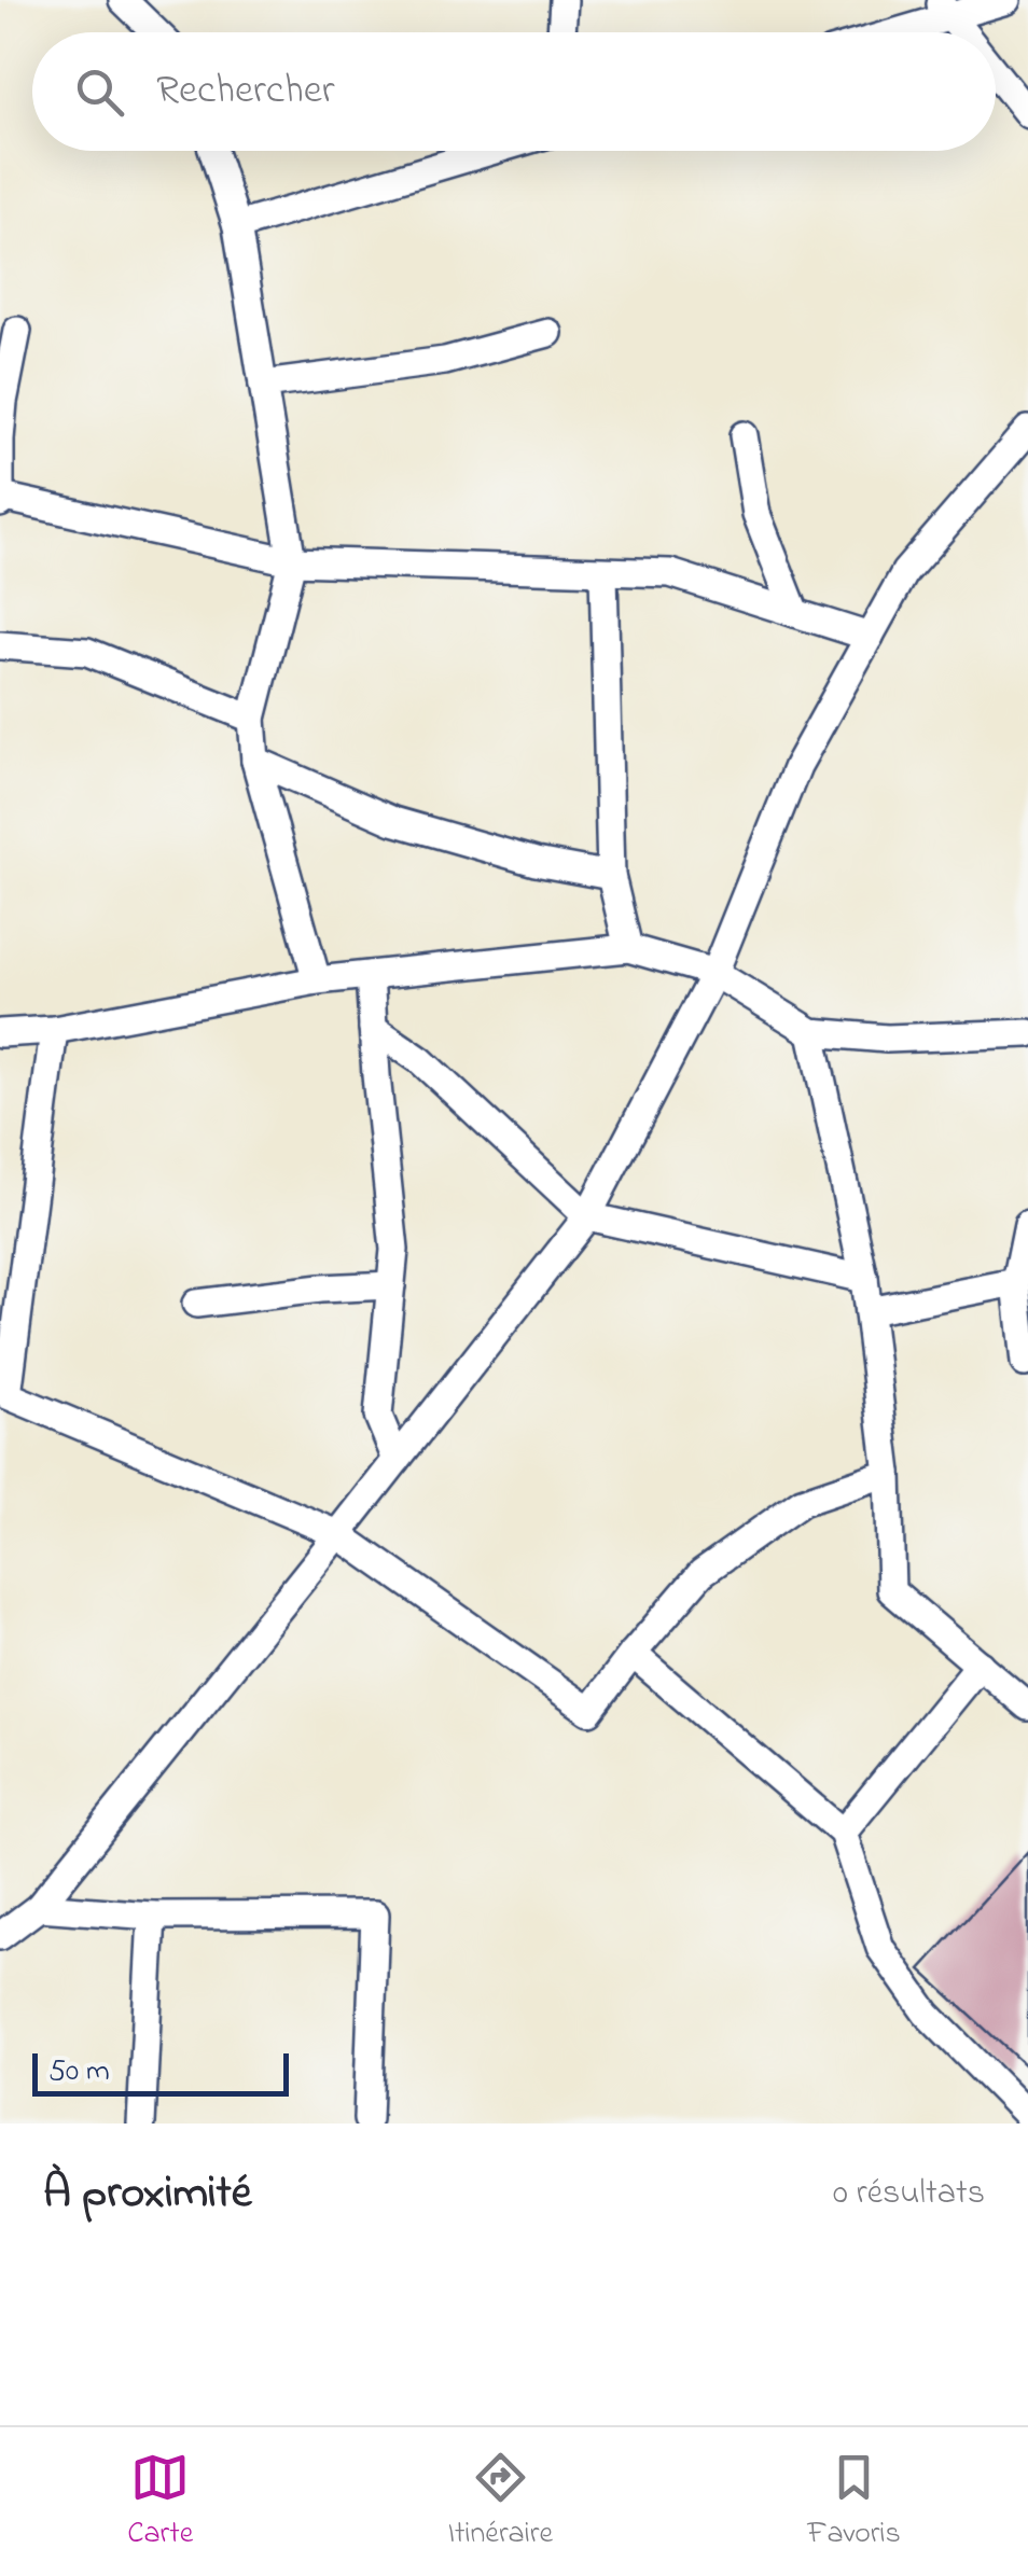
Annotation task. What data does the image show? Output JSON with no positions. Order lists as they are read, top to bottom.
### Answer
{
  "scale_bar": "50 m",
  "page": {
    "search": "Rechercher",
    "scale": "50 m",
    "heading": ["À proximité", "0 résultats"],
    "nav": ["Carte", "Itinéraire", "Favoris"]
  }
}
